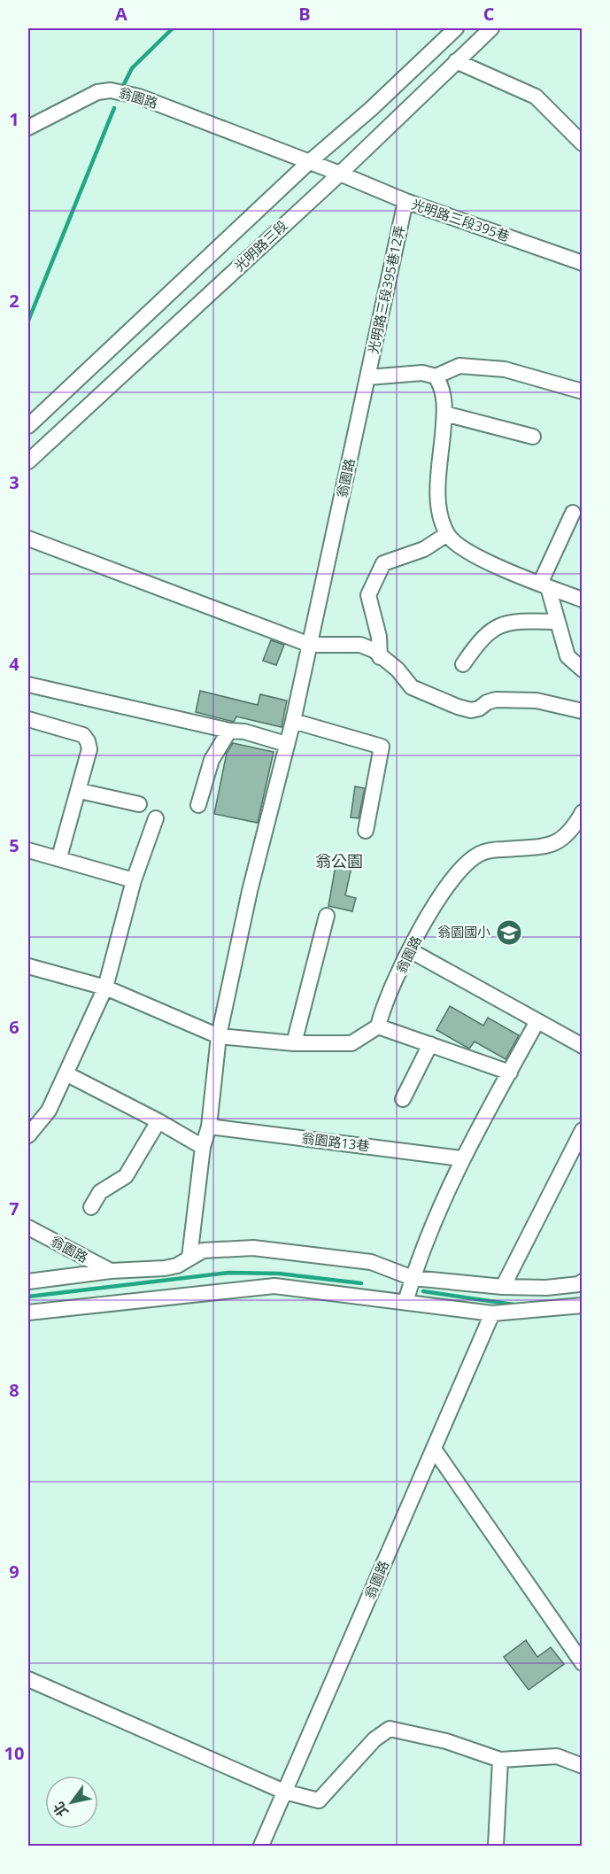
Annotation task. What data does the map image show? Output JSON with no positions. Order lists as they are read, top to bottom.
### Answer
{
  "streets": {
    "street": [
      "翁園路",
      "光明路三段395巷",
      "光明路三段",
      "光明路三段395巷12弄",
      "翁園路13巷"
    ]
  },
  "crossings": [
    ["翁園路", "光明路三段395巷"],
    ["翁園路", "光明路三段"],
    ["翁園路", "光明路三段395巷12弄"],
    ["翁園路", "翁園路13巷"],
    ["光明路三段395巷", "光明路三段"],
    ["光明路三段395巷", "光明路三段395巷12弄"]
  ],
  "districts": ["翁公園"],
  "places": {
    "school or university": ["翁園國小"]
  },
  "north": "bottom left",
  "grid": {
    "columns": ["A", "B", "C"],
    "rows": [
      "1",
      "2",
      "3",
      "4",
      "5",
      "6",
      "7",
      "8",
      "9",
      "10"
    ]
  }
}
